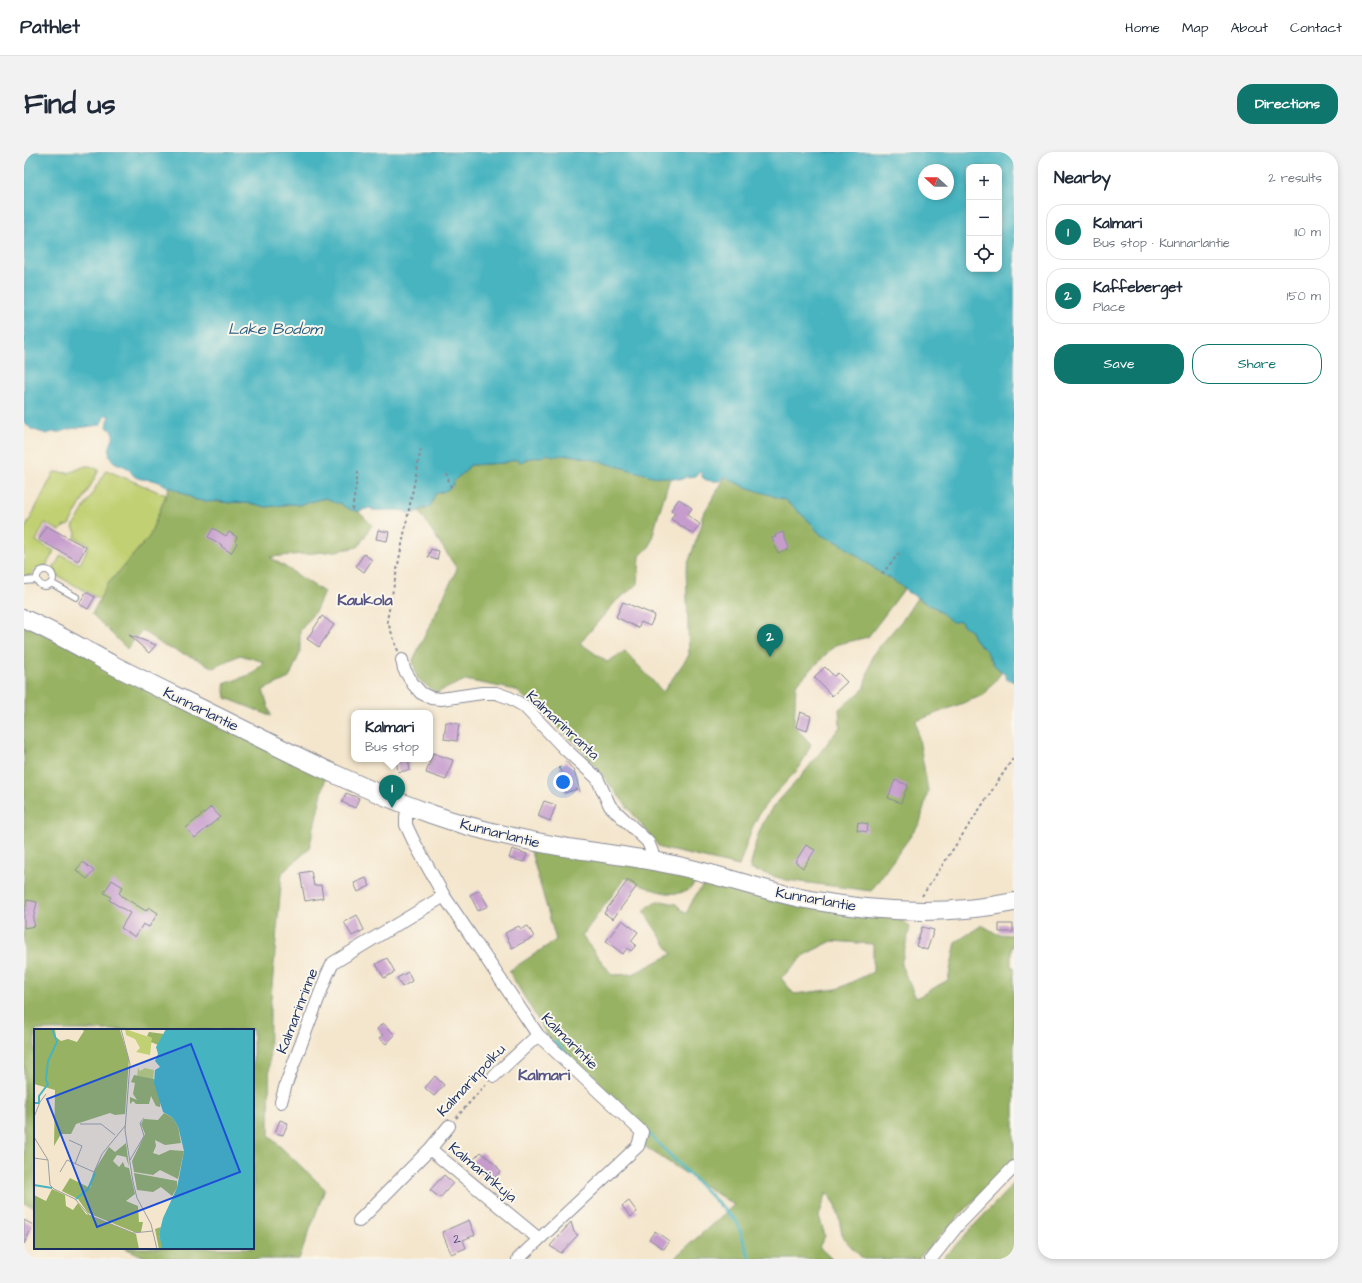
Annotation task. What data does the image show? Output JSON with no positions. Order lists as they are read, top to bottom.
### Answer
{
  "streets": {
    "main road": ["Kunnarlantie"],
    "street": [
      "Kalmarinranta",
      "Kalmarinrinne",
      "Kalmarintie",
      "Kalmarinpolku",
      "Kalmarinkuja"
    ]
  },
  "crossings": [
    ["Kunnarlantie", "Kalmarinranta"],
    ["Kunnarlantie", "Kalmarintie"],
    ["Kalmarinrinne", "Kalmarintie"],
    ["Kalmarintie", "Kalmarinpolku"],
    ["Kalmarintie", "Kalmarinkuja"],
    ["Kalmarinpolku", "Kalmarinkuja"]
  ],
  "districts": ["Kaukola", "Kalmari"],
  "water": ["Lake Bodom"],
  "house_numbers": ["2"],
  "north": "left",
  "page": {
    "header": "Pathlet",
    "nav": [
      "Home",
      "Map",
      "About",
      "Contact"
    ],
    "buttons": [
      "Directions",
      ["Save", "Share"]
    ],
    "title": "Find us",
    "heading": ["Nearby", "2 results"],
    "map_buttons": ["+", "−"],
    "list": [
      {
        "mark": "1",
        "name": "Kalmari",
        "note": "Bus stop · Kunnarlantie",
        "value": "110 m"
      },
      {
        "mark": "2",
        "name": "Kaffeberget",
        "note": "Place",
        "value": "150 m"
      }
    ],
    "pins": ["2", "1"],
    "popup": ["Kalmari", "Bus stop"]
  }
}
